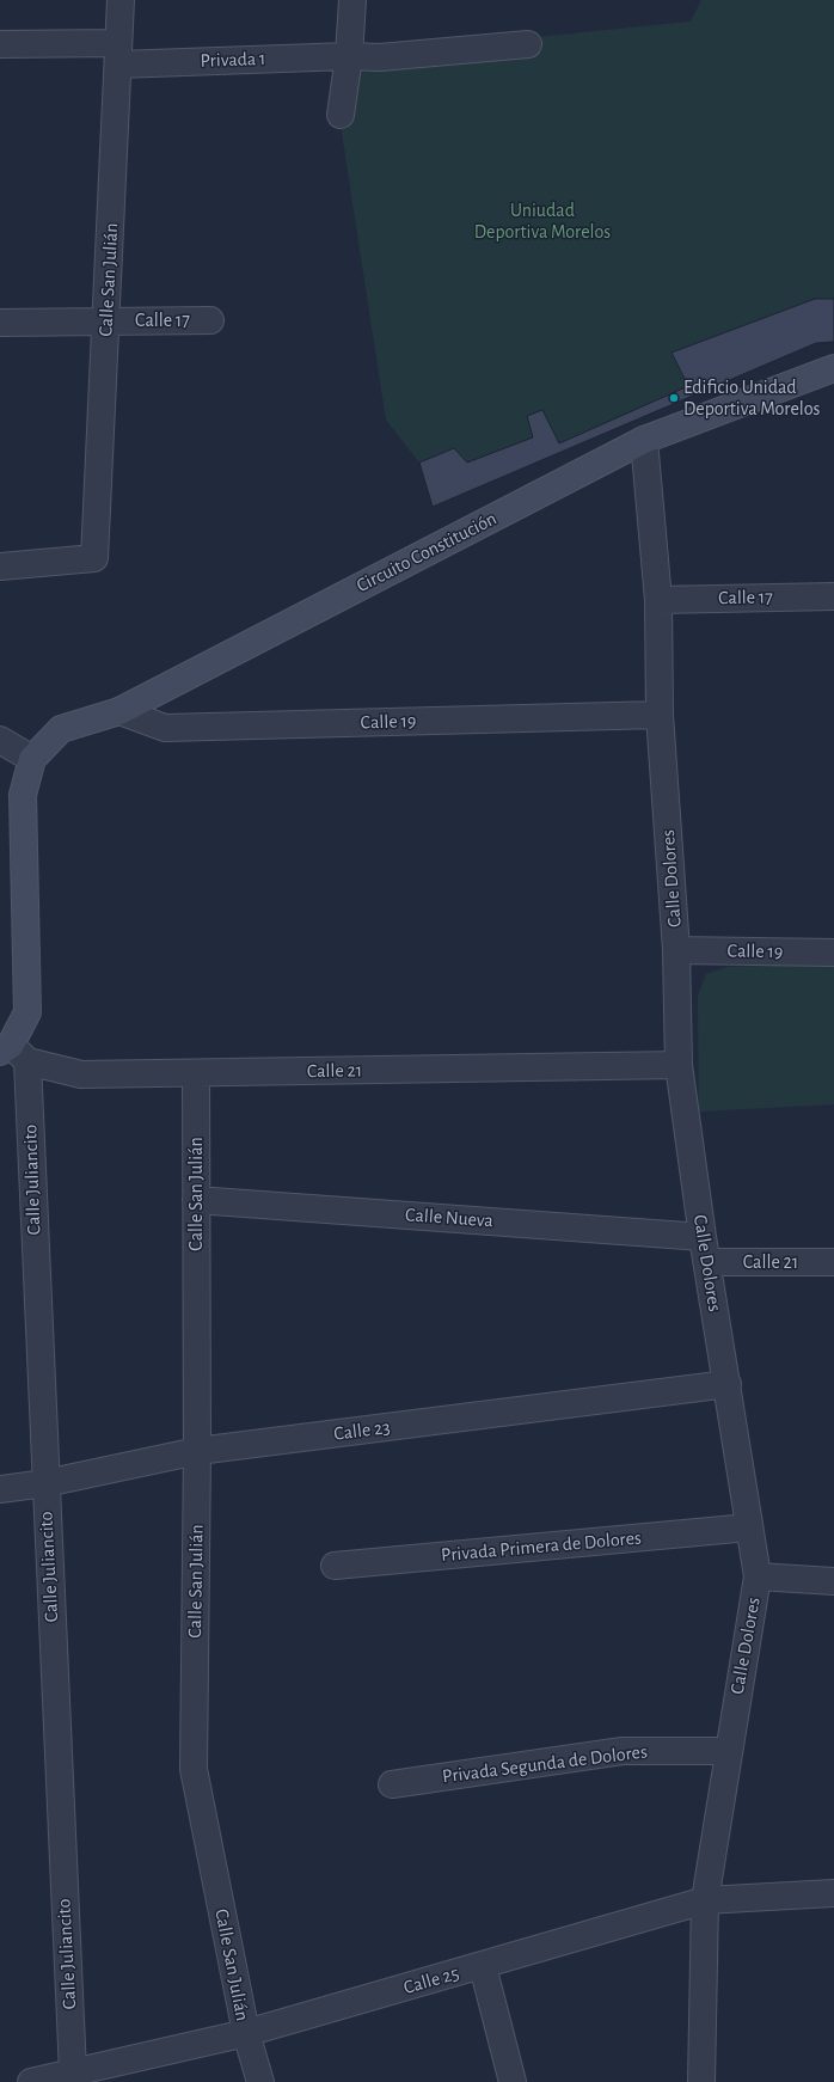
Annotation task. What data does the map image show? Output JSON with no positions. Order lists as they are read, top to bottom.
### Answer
{
  "streets": {
    "main road": ["Circuito Constitución"],
    "street": [
      "Privada 1",
      "Calle San Julián",
      "Calle 17",
      "Calle 19",
      "Calle Dolores",
      "Calle 21",
      "Calle Juliancito",
      "Calle Nueva",
      "Calle 23",
      "Privada Primera de Dolores",
      "Privada Segunda de Dolores",
      "Calle 25"
    ]
  },
  "crossings": [
    ["Privada 1", "Calle San Julián"],
    ["Calle San Julián", "Calle 17"],
    ["Calle San Julián", "Calle 21"],
    ["Calle San Julián", "Calle Nueva"],
    ["Calle San Julián", "Calle 23"],
    ["Calle San Julián", "Calle 25"],
    ["Calle 17", "Calle Dolores"],
    ["Circuito Constitución", "Calle 19"],
    ["Circuito Constitución", "Calle Dolores"],
    ["Calle 19", "Calle Dolores"],
    ["Calle Dolores", "Calle 21"],
    ["Calle Dolores", "Calle Nueva"],
    ["Calle Dolores", "Calle 23"],
    ["Calle Dolores", "Privada Primera de Dolores"],
    ["Calle Dolores", "Privada Segunda de Dolores"],
    ["Calle Dolores", "Calle 25"],
    ["Calle 21", "Calle Juliancito"],
    ["Calle 21", "Calle Nueva"],
    ["Calle Juliancito", "Calle 23"],
    ["Calle Juliancito", "Calle 25"]
  ],
  "parks": ["Uniudad Deportiva Morelos"],
  "places": ["Edificio Unidad Deportiva Morelos"]
}
